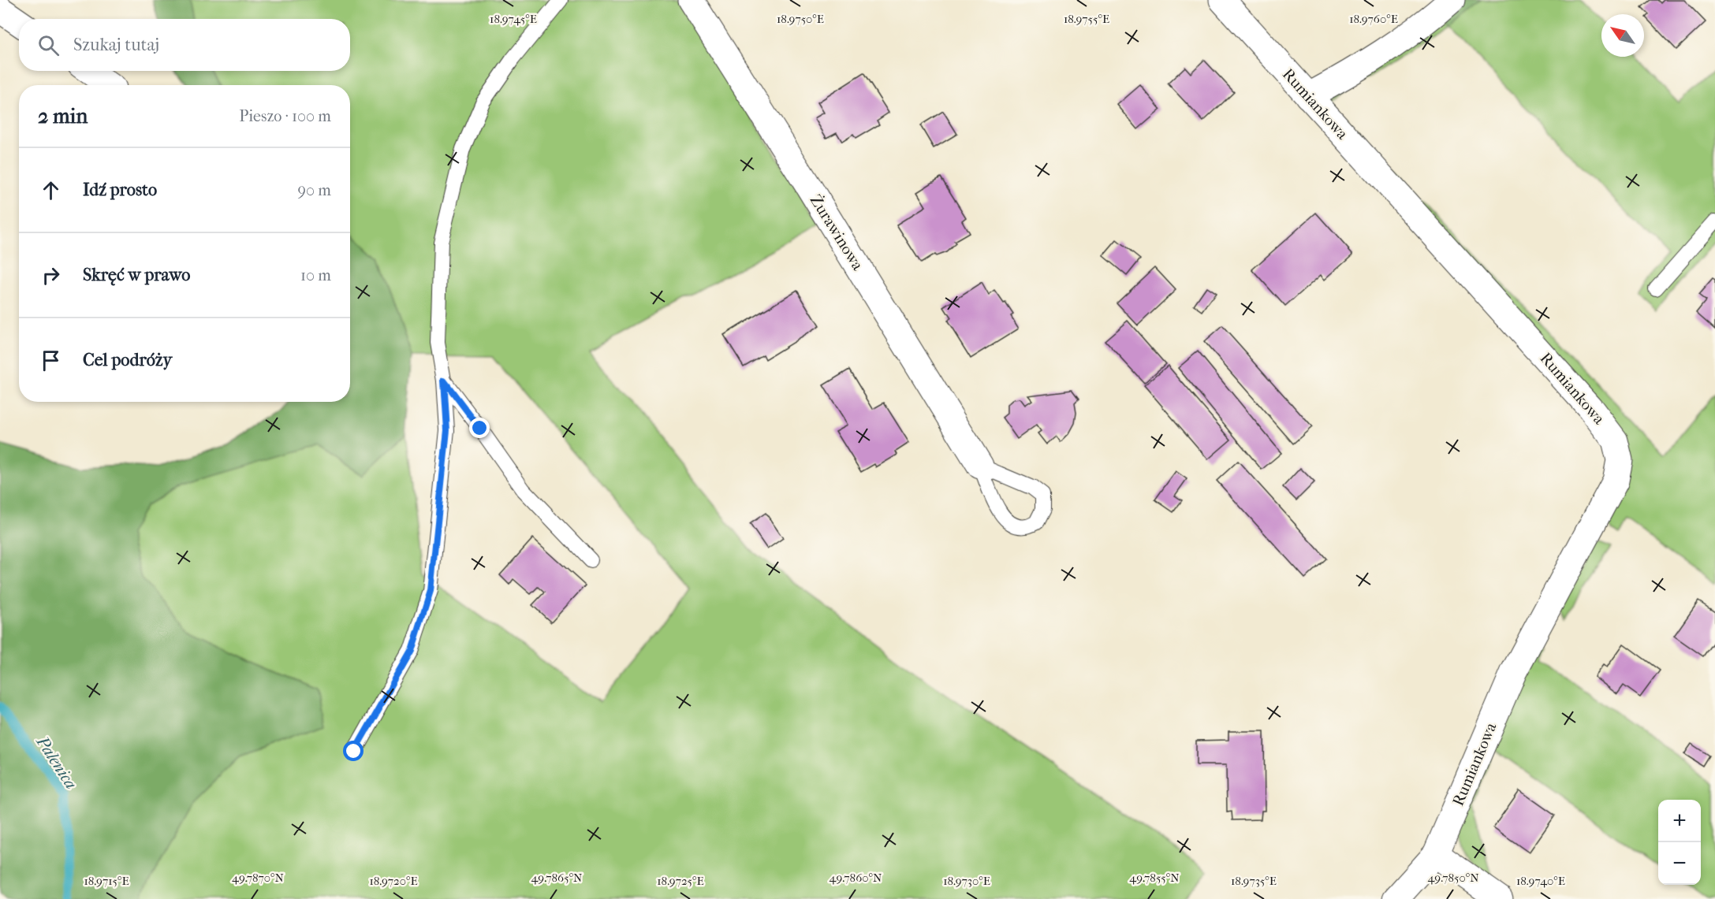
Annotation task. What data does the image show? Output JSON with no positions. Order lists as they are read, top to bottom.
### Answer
{
  "streets": {
    "street": ["Rumiankowa", "Żurawinowa"]
  },
  "water": ["Palenica"],
  "north": "top left",
  "page": {
    "search": "Szukaj tutaj",
    "heading": ["2 min", "Pieszo · 100 m"],
    "list": [
      ["Idź prosto", "90 m"],
      ["Skręć w prawo", "10 m"],
      "Cel podróży"
    ],
    "map_buttons": ["+", "−"]
  },
  "coordinates": [
    "18.9760°E",
    "18.9745°E",
    "18.9750°E",
    "18.9755°E",
    "49.7870°N",
    "49.7865°N",
    "49.7860°N",
    "49.7855°N",
    "49.7850°N",
    "18.9715°E",
    "18.9720°E",
    "18.9725°E",
    "18.9730°E",
    "18.9735°E",
    "18.9740°E"
  ]
}
